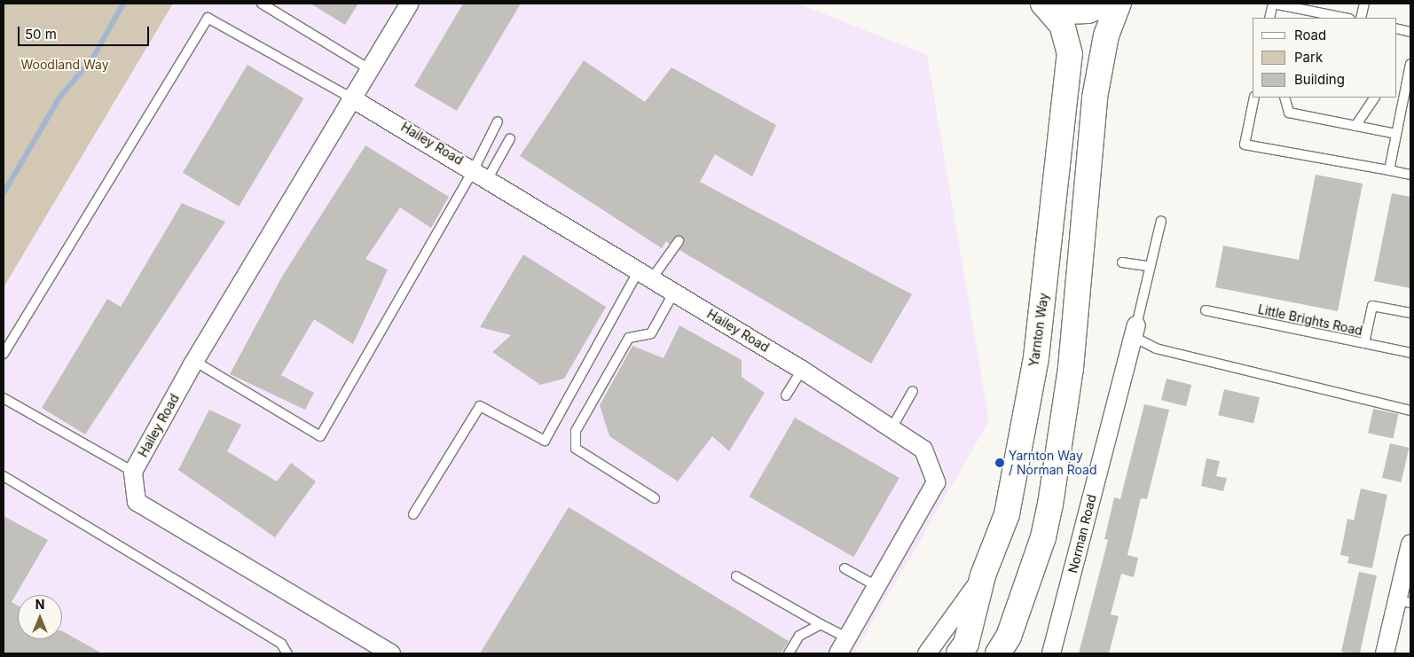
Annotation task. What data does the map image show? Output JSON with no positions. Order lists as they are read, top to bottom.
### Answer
{
  "streets": {
    "street": ["Hailey Road", "Yarnton Way", "Norman Road"],
    "lane": ["Little Brights Road"]
  },
  "parks": ["Woodland Way"],
  "places": ["Yarnton Way / Norman Road"],
  "legend": ["Road", "Park", "Building"],
  "scale_bar": "50 m",
  "north": "top"
}
